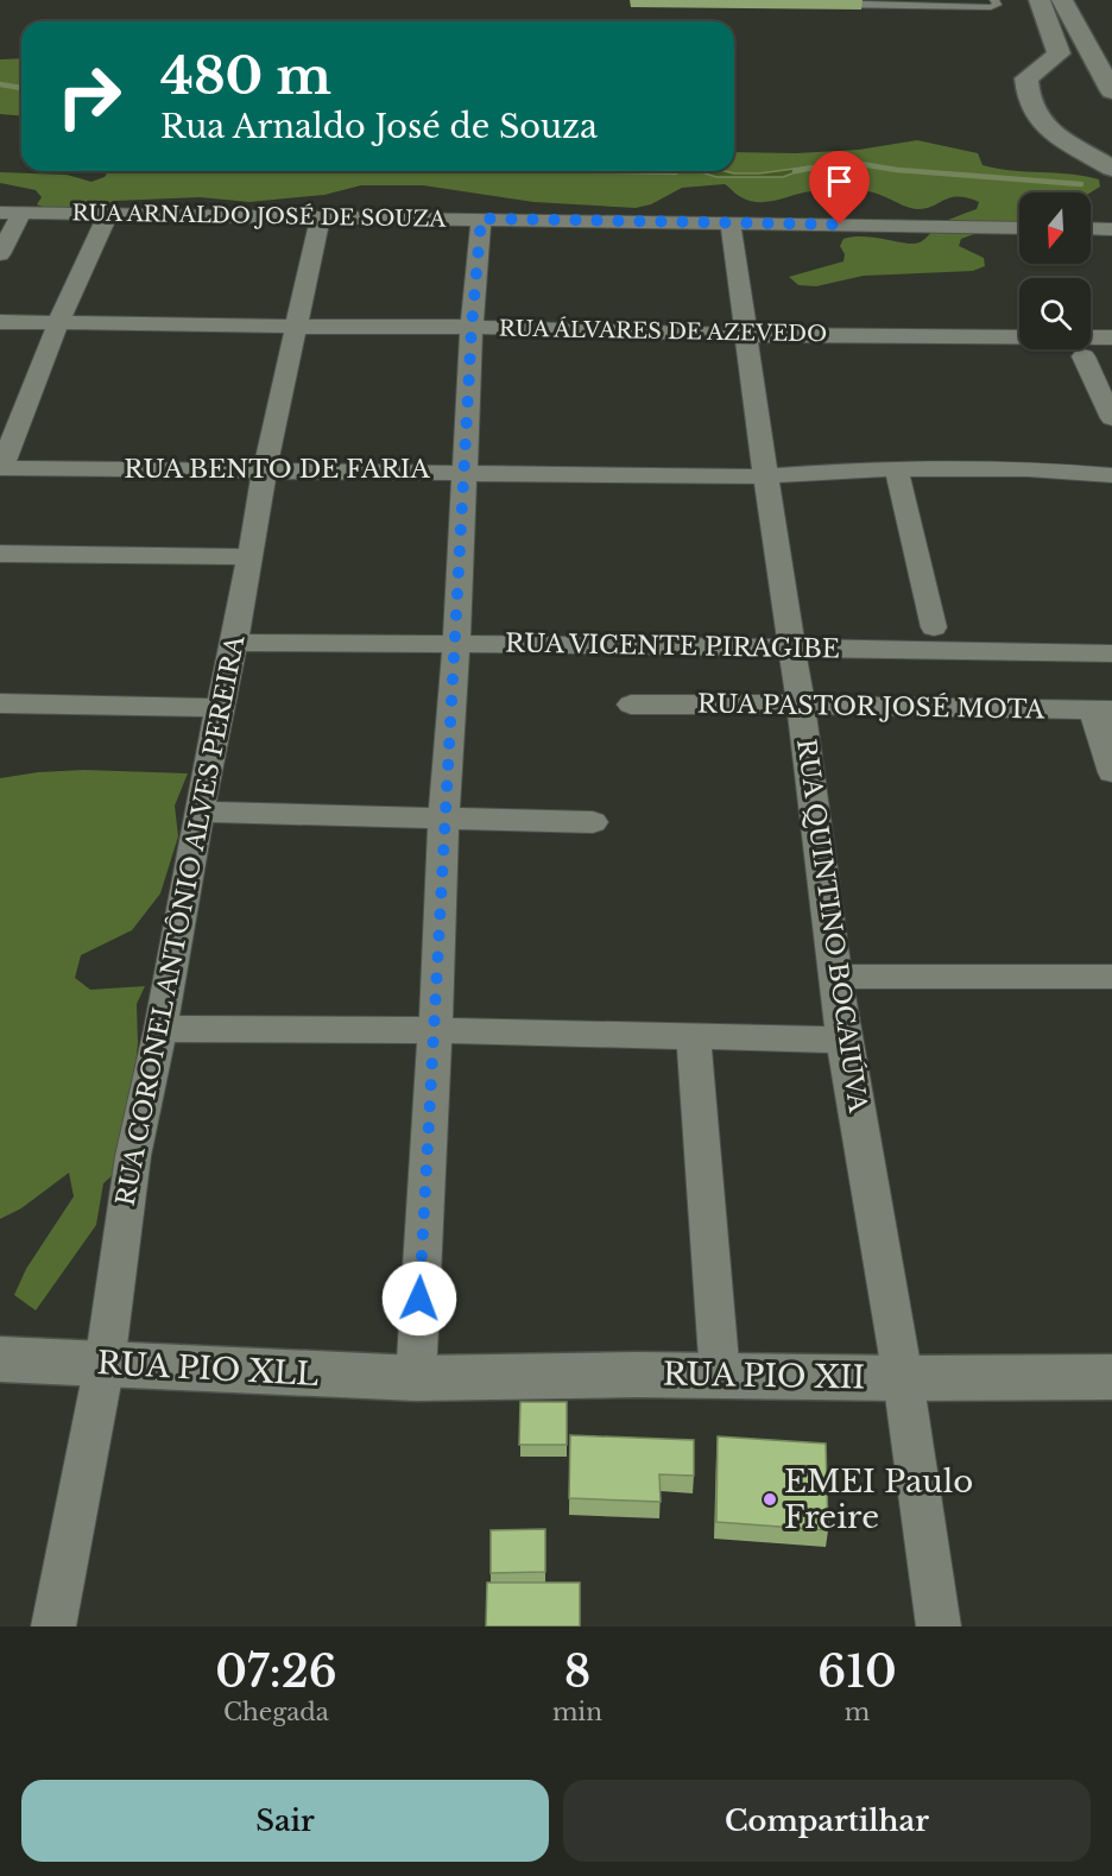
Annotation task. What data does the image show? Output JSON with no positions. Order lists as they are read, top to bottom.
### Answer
{
  "streets": {
    "main road": ["RUA PIO XLL", "RUA PIO XII"],
    "street": [
      "RUA ARNALDO JOSÉ DE SOUZA",
      "RUA ÁLVARES DE AZEVEDO",
      "RUA BENTO DE FARIA",
      "RUA VICENTE PIRAGIBE",
      "RUA PASTOR JOSÉ MOTA",
      "RUA CORONEL ANTÔNIO ALVES PEREIRA",
      "RUA QUINTINO BOCAIÚVA"
    ]
  },
  "crossings": [
    ["RUA ARNALDO JOSÉ DE SOUZA", "RUA CORONEL ANTÔNIO ALVES PEREIRA"],
    ["RUA ARNALDO JOSÉ DE SOUZA", "RUA QUINTINO BOCAIÚVA"],
    ["RUA ÁLVARES DE AZEVEDO", "RUA CORONEL ANTÔNIO ALVES PEREIRA"],
    ["RUA ÁLVARES DE AZEVEDO", "RUA QUINTINO BOCAIÚVA"],
    ["RUA BENTO DE FARIA", "RUA CORONEL ANTÔNIO ALVES PEREIRA"],
    ["RUA BENTO DE FARIA", "RUA QUINTINO BOCAIÚVA"],
    ["RUA VICENTE PIRAGIBE", "RUA CORONEL ANTÔNIO ALVES PEREIRA"],
    ["RUA VICENTE PIRAGIBE", "RUA QUINTINO BOCAIÚVA"],
    ["RUA PASTOR JOSÉ MOTA", "RUA QUINTINO BOCAIÚVA"],
    ["RUA CORONEL ANTÔNIO ALVES PEREIRA", "RUA PIO XLL"],
    ["RUA QUINTINO BOCAIÚVA", "RUA PIO XII"],
    ["RUA PIO XLL", "RUA PIO XII"]
  ],
  "places": ["EMEI Paulo Freire"],
  "north": "bottom",
  "page": {
    "turn": ["480 m", "Rua Arnaldo José de Souza"],
    "eta": [
      "07:26",
      "Chegada",
      "8",
      "min",
      "610",
      "m"
    ],
    "buttons": ["Sair", "Compartilhar"]
  }
}
